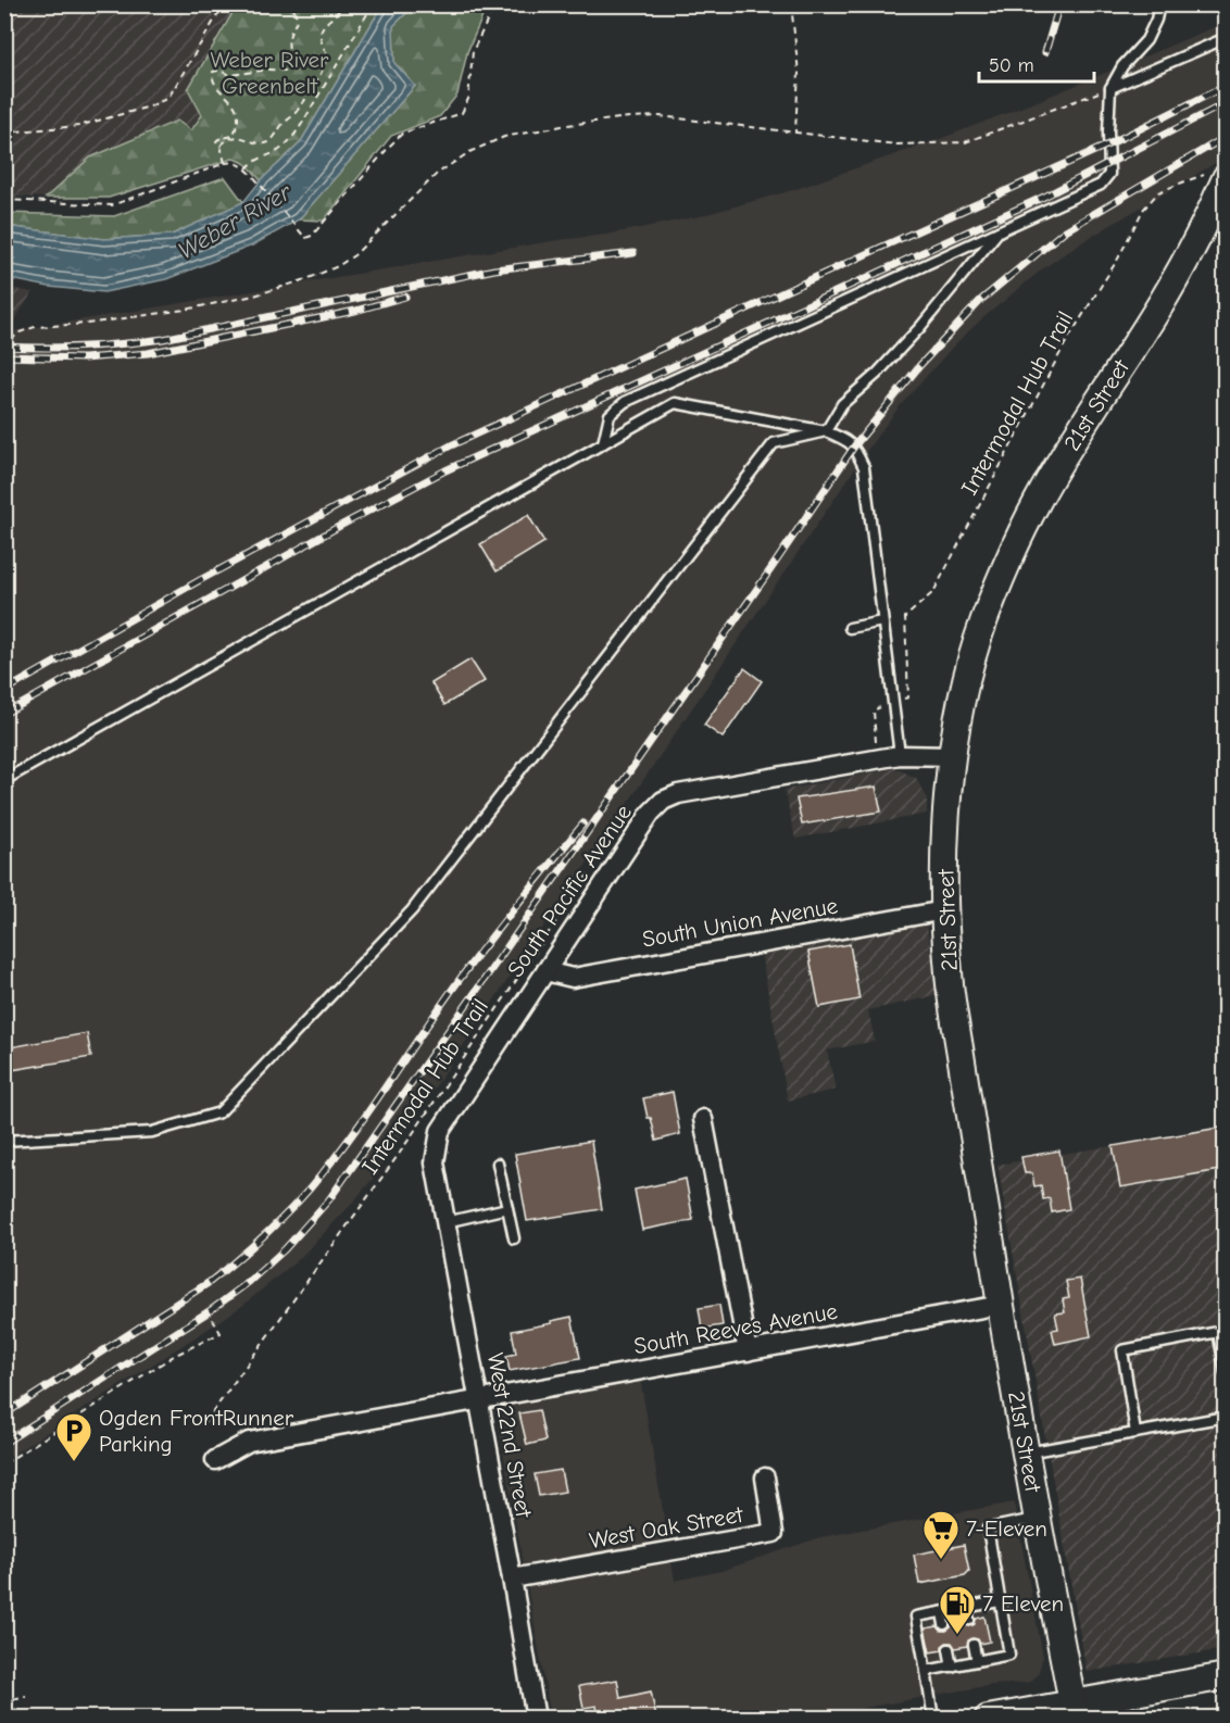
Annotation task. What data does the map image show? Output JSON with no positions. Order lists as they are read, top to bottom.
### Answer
{
  "streets": {
    "main road": ["21st Street"],
    "street": [
      "South Pacific Avenue",
      "South Union Avenue",
      "South Reeves Avenue",
      "West 22nd Street",
      "West Oak Street"
    ],
    "path": ["Intermodal Hub Trail"]
  },
  "crossings": [
    ["Intermodal Hub Trail", "21st Street"],
    ["21st Street", "South Pacific Avenue"],
    ["21st Street", "South Union Avenue"],
    ["21st Street", "South Reeves Avenue"],
    ["South Pacific Avenue", "South Union Avenue"],
    ["South Pacific Avenue", "West 22nd Street"],
    ["South Reeves Avenue", "West 22nd Street"],
    ["West 22nd Street", "West Oak Street"]
  ],
  "water": ["Weber River"],
  "parks": ["Weber River Greenbelt"],
  "places": {
    "parking": ["Ogden FrontRunner Parking"],
    "supermarket": ["7-Eleven"],
    "fuel station": ["7 Eleven"]
  },
  "scale_bar": "50 m"
}
